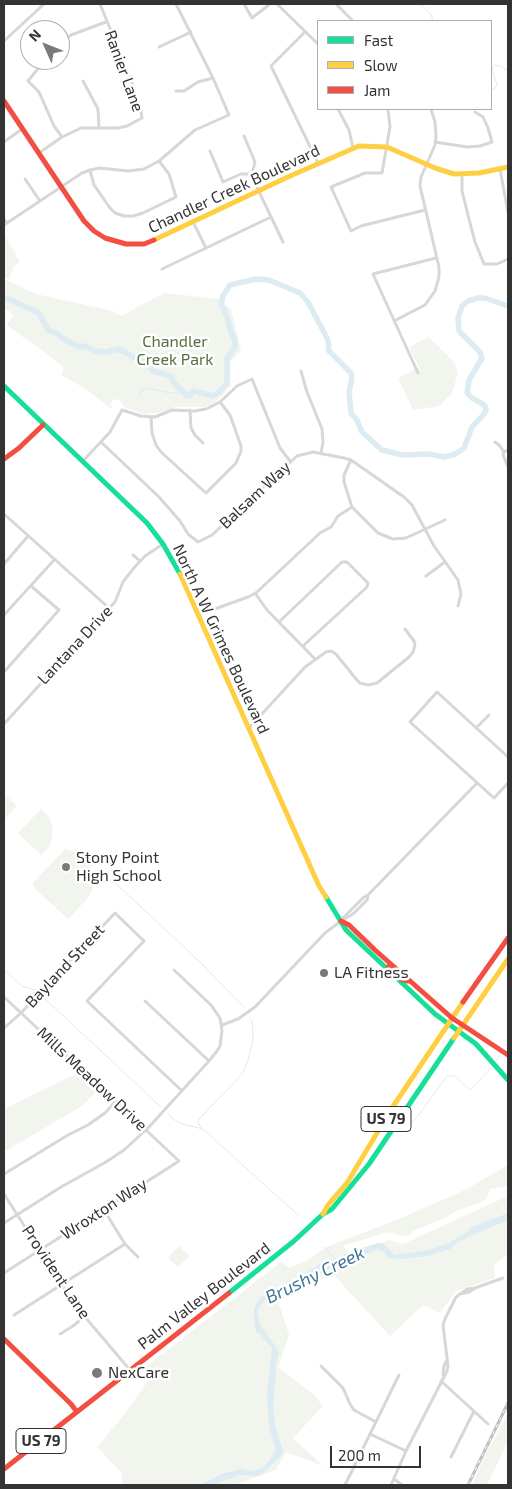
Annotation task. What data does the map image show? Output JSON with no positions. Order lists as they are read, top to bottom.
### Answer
{
  "streets": {
    "main road": [
      "Chandler Creek Boulevard",
      "North A W Grimes Boulevard",
      "US 79",
      "Palm Valley Boulevard"
    ],
    "street": [
      "Ranier Lane",
      "Balsam Way",
      "Lantana Drive",
      "Bayland Street",
      "Mills Meadow Drive",
      "Wroxton Way",
      "Provident Lane"
    ]
  },
  "crossings": [
    ["Ranier Lane", "Chandler Creek Boulevard"],
    ["North A W Grimes Boulevard", "Lantana Drive"],
    ["North A W Grimes Boulevard", "Palm Valley Boulevard"],
    ["Bayland Street", "Mills Meadow Drive"],
    ["Mills Meadow Drive", "Wroxton Way"],
    ["Wroxton Way", "Provident Lane"],
    ["Provident Lane", "Palm Valley Boulevard"]
  ],
  "water": ["Brushy Creek"],
  "parks": ["Chandler Creek Park"],
  "places": ["Stony Point High School", "LA Fitness", "NexCare"],
  "legend": ["Fast", "Slow", "Jam"],
  "scale_bar": "200 m",
  "north": "top left"
}
